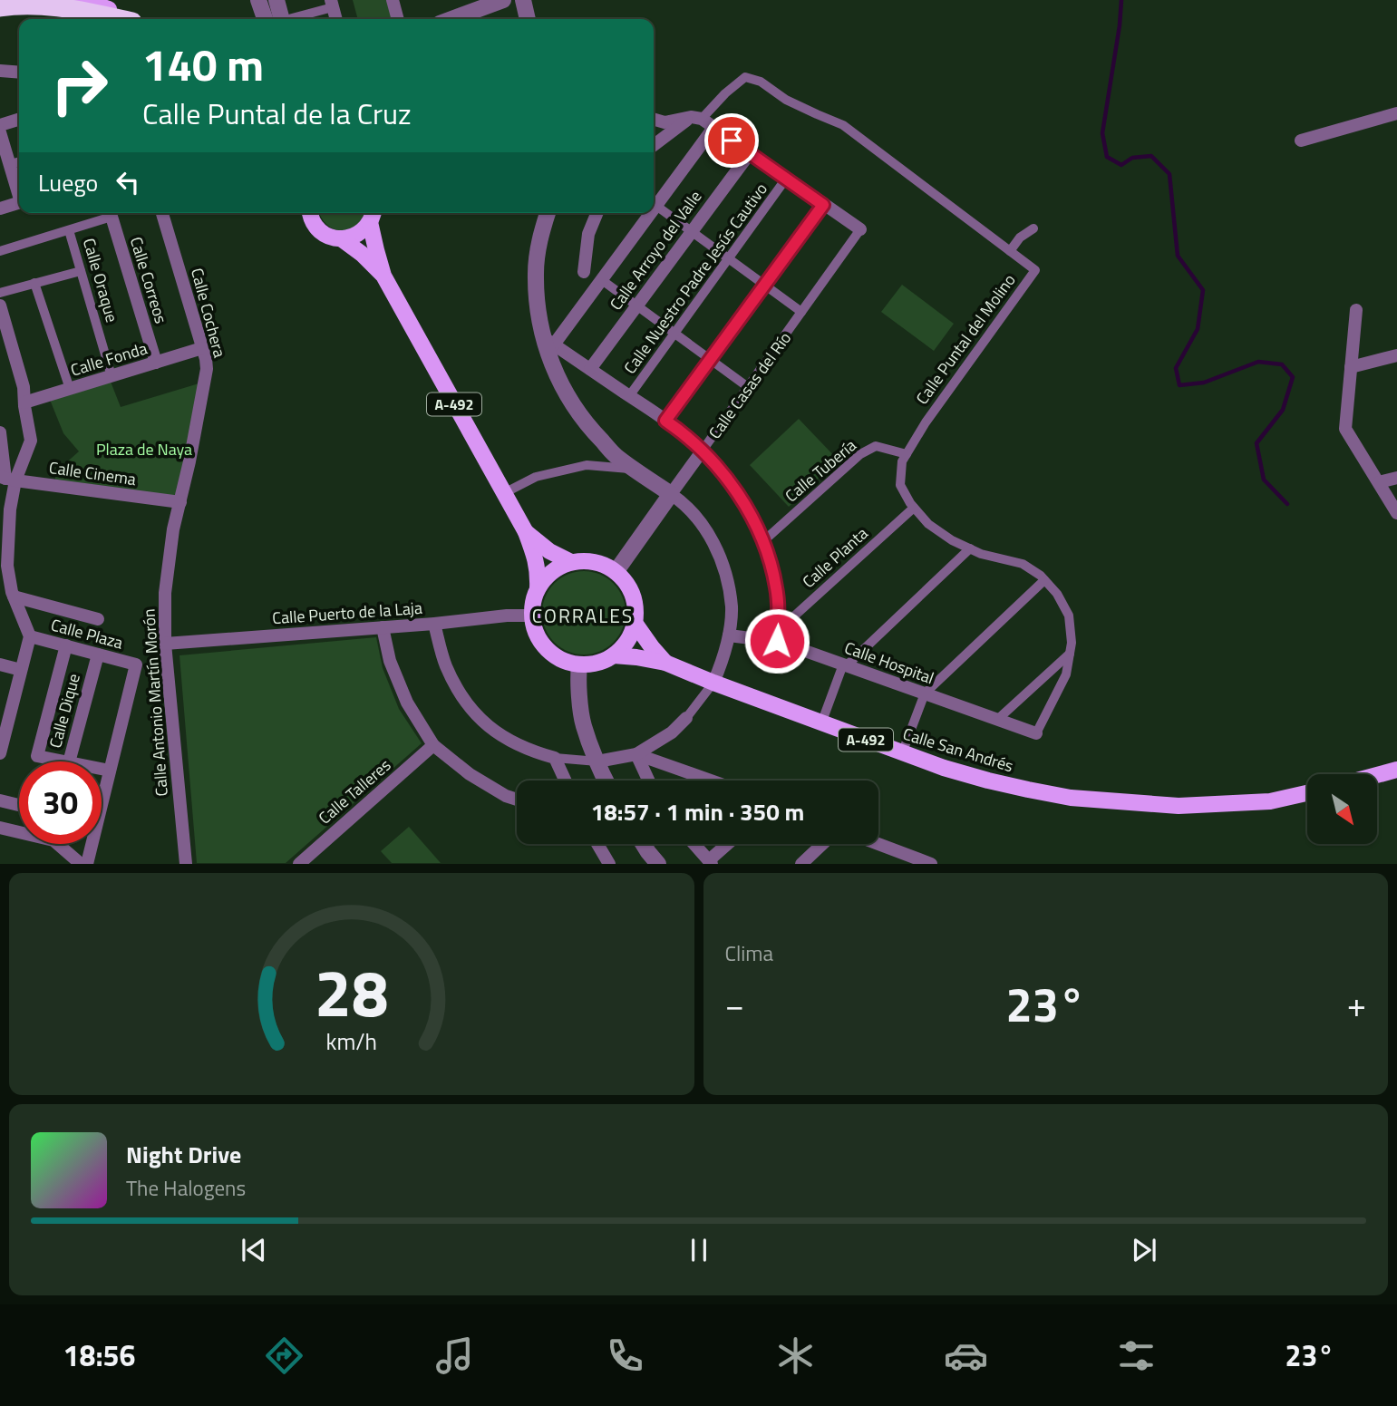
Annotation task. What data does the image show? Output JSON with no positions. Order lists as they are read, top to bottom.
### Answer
{
  "streets": {
    "main road": ["A-492", "Calle San Andrés"],
    "street": [
      "Calle Arroyo del Valle",
      "Calle Nuestro Padre Jesús Cautivo",
      "Calle Oraque",
      "Calle Correos",
      "Calle Cochera",
      "Calle Puntal del Molino",
      "Calle Fonda",
      "Calle Casas del Río",
      "Calle Tubería",
      "Calle Cinema",
      "Calle Planta",
      "Calle Puerto de la Laja",
      "Calle Plaza",
      "Calle Hospital",
      "Calle Antonio Martín Morón",
      "Calle Dique",
      "Calle Talleres"
    ]
  },
  "crossings": [
    ["Calle Oraque", "Calle Fonda"],
    ["Calle Correos", "Calle Fonda"],
    ["Calle Cochera", "Calle Fonda"],
    ["Calle Cochera", "Calle Cinema"],
    ["Calle Cochera", "Calle Antonio Martín Morón"],
    ["Calle Puntal del Molino", "Calle Tubería"],
    ["Calle Puntal del Molino", "Calle Planta"],
    ["Calle Puntal del Molino", "Calle Hospital"],
    ["Calle Casas del Río", "A-492"],
    ["Calle Casas del Río", "Calle Puerto de la Laja"],
    ["Calle Casas del Río", "Calle San Andrés"],
    ["A-492", "Calle Puerto de la Laja"],
    ["A-492", "Calle San Andrés"],
    ["Calle Cinema", "Calle Antonio Martín Morón"],
    ["Calle Planta", "Calle Hospital"],
    ["Calle Puerto de la Laja", "Calle Antonio Martín Morón"],
    ["Calle Puerto de la Laja", "Calle San Andrés"],
    ["Calle Plaza", "Calle Dique"]
  ],
  "districts": ["CORRALES"],
  "parks": ["Plaza de Naya"],
  "north": "bottom right",
  "page": {
    "turn": ["140 m", "Calle Puntal de la Cruz"],
    "then": "Luego",
    "limit": "30",
    "trip": "18:57 · 1 min · 350 m",
    "tile": "Clima",
    "heat": ["−", "23°", "+"],
    "song": ["Night Drive", "The Halogens"],
    "tabs": ["18:56", "23°"],
    "gauge": ["28", "km/h"]
  }
}
